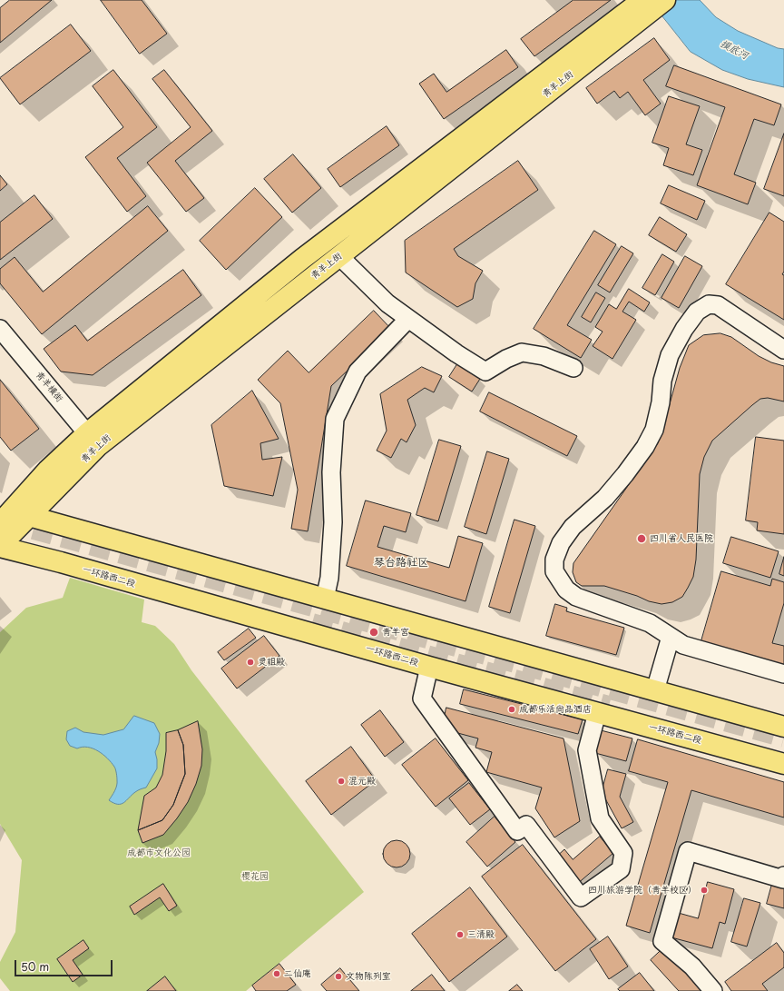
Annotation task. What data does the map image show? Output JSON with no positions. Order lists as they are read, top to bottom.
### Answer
{
  "streets": {
    "main road": ["青羊上街", "一环路西二段"],
    "street": ["青羊横街"]
  },
  "crossings": [
    ["青羊上街", "青羊横街"],
    ["青羊上街", "一环路西二段"]
  ],
  "districts": ["琴台路社区"],
  "water": ["摸底河"],
  "parks": ["成都市文化公园", "樱花园"],
  "places": [
    "四川省人民医院",
    "青羊宫",
    "灵祖殿",
    "成都乐活尚品酒店",
    "混元殿",
    "四川旅游学院（青羊校区）",
    "三清殿",
    "二仙庵",
    "文物陈列室"
  ],
  "scale_bar": "50 m"
}
